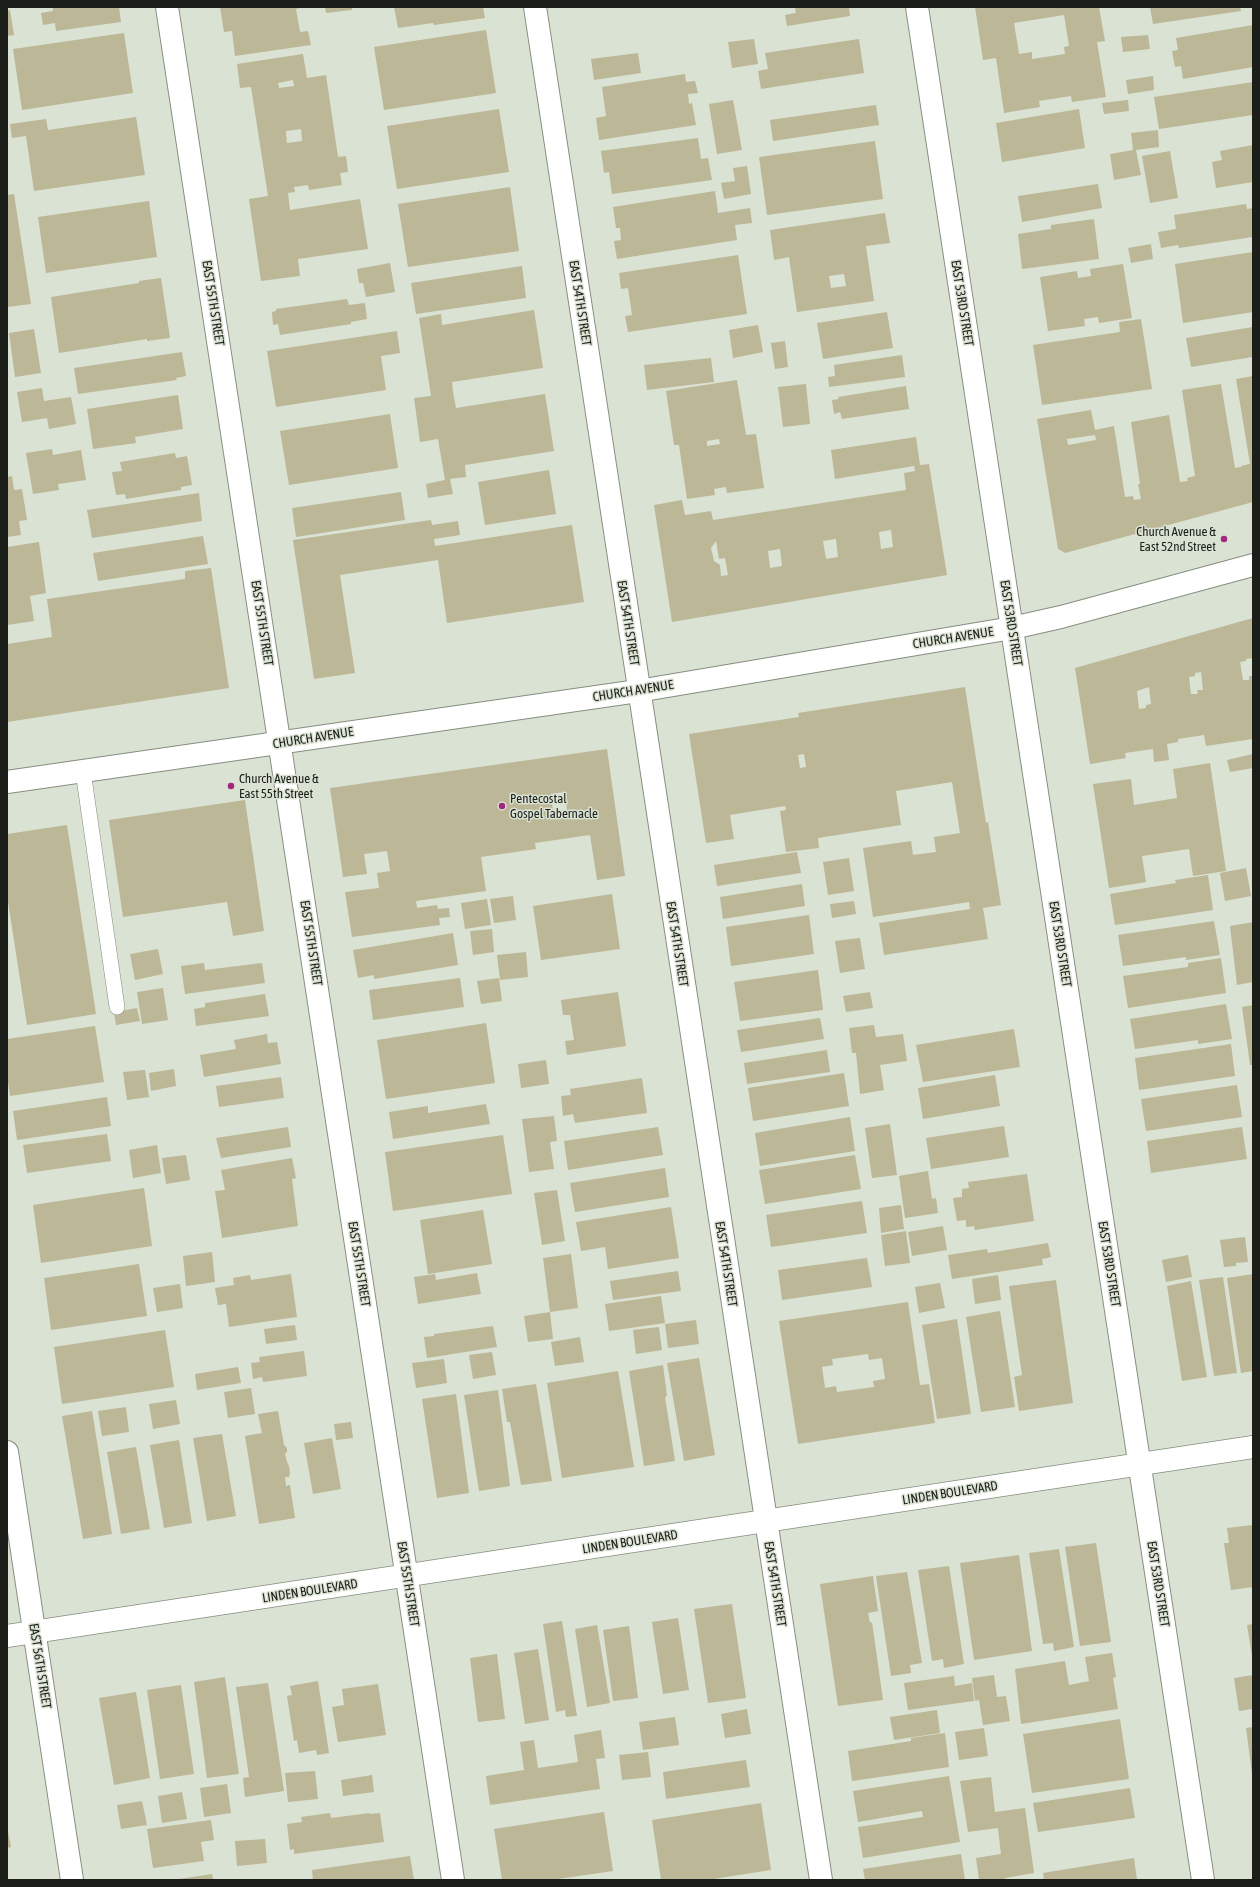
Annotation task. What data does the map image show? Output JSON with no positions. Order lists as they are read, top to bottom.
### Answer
{
  "streets": {
    "main road": [
      "EAST 55TH STREET",
      "EAST 54TH STREET",
      "EAST 53RD STREET",
      "CHURCH AVENUE",
      "LINDEN BOULEVARD",
      "EAST 56TH STREET"
    ]
  },
  "crossings": [
    ["EAST 55TH STREET", "CHURCH AVENUE"],
    ["EAST 55TH STREET", "LINDEN BOULEVARD"],
    ["EAST 54TH STREET", "CHURCH AVENUE"],
    ["EAST 54TH STREET", "LINDEN BOULEVARD"],
    ["EAST 53RD STREET", "CHURCH AVENUE"],
    ["EAST 53RD STREET", "LINDEN BOULEVARD"],
    ["LINDEN BOULEVARD", "EAST 56TH STREET"]
  ],
  "places": ["Church Avenue & East 52nd Street", "Church Avenue & East 55th Street", "Pentecostal Gospel Tabernacle"]
}
